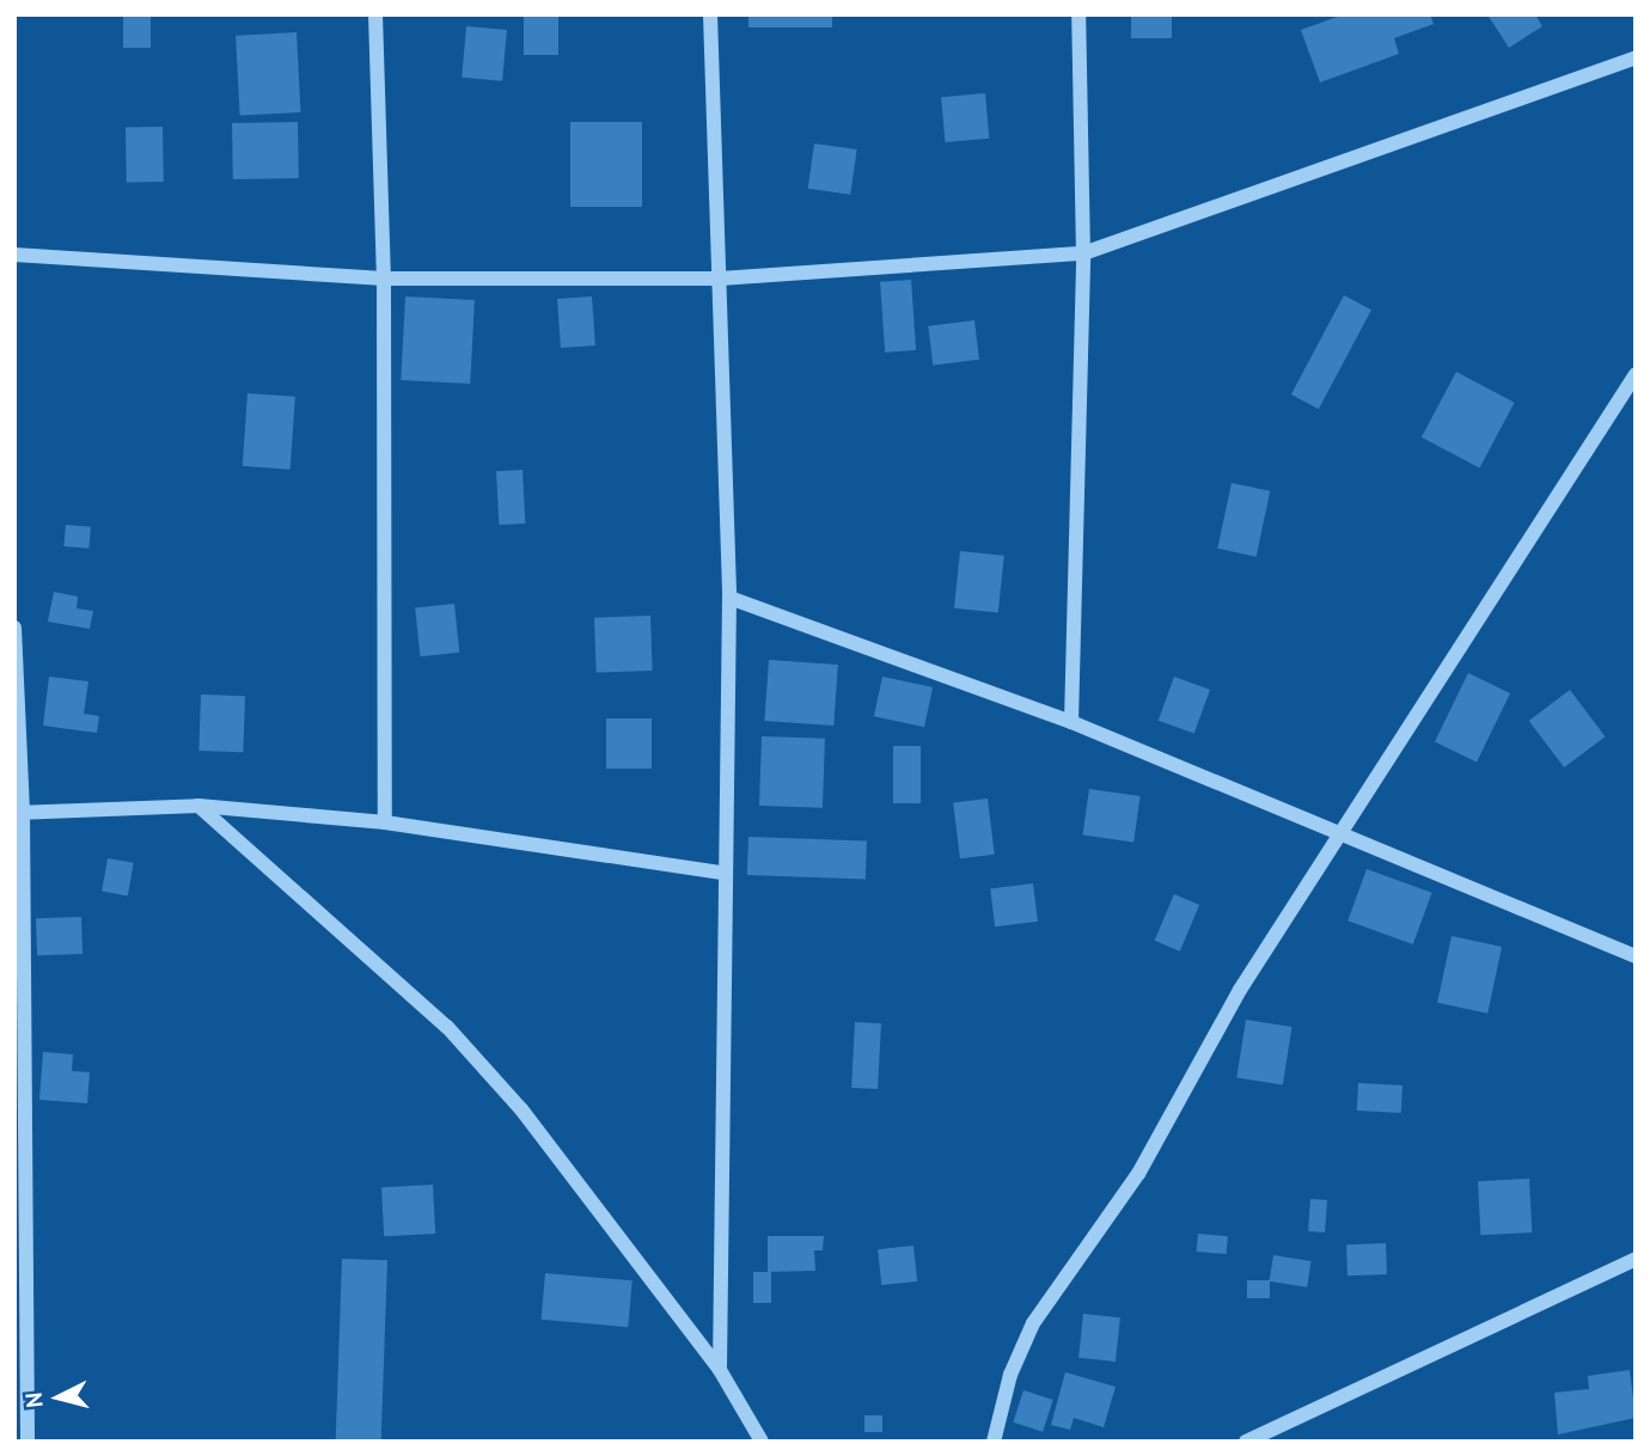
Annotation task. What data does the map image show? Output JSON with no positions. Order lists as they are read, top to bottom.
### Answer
{
  "north": "left"
}
